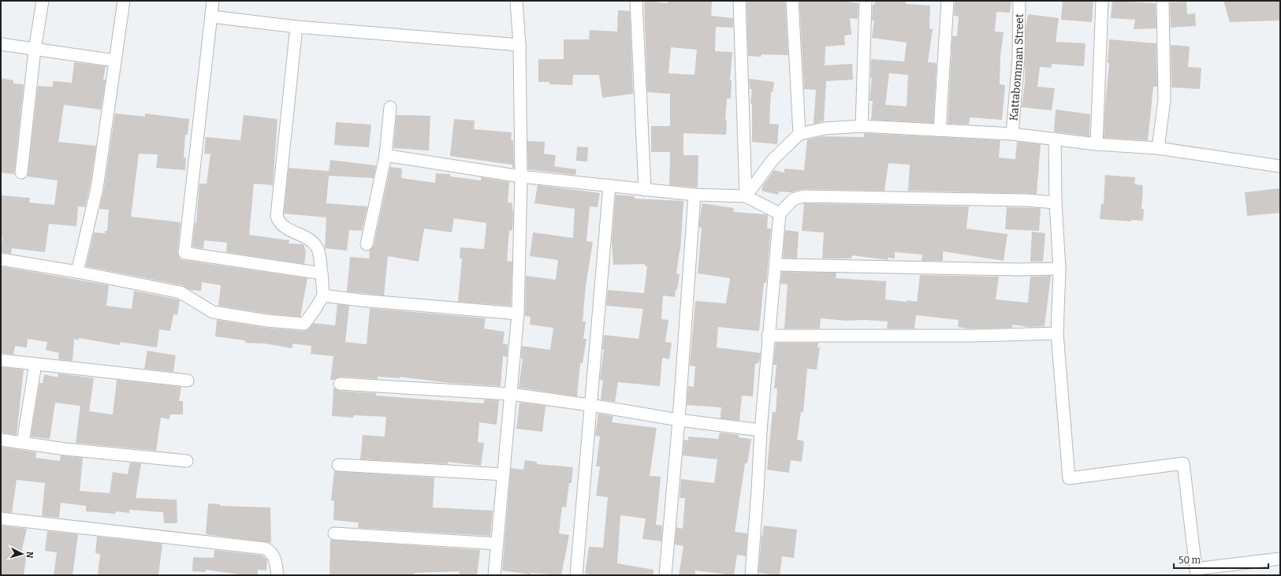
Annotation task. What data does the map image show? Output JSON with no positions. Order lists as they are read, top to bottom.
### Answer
{
  "streets": {
    "street": ["Kattabomman Street"]
  },
  "scale_bar": "50 m",
  "north": "right"
}
